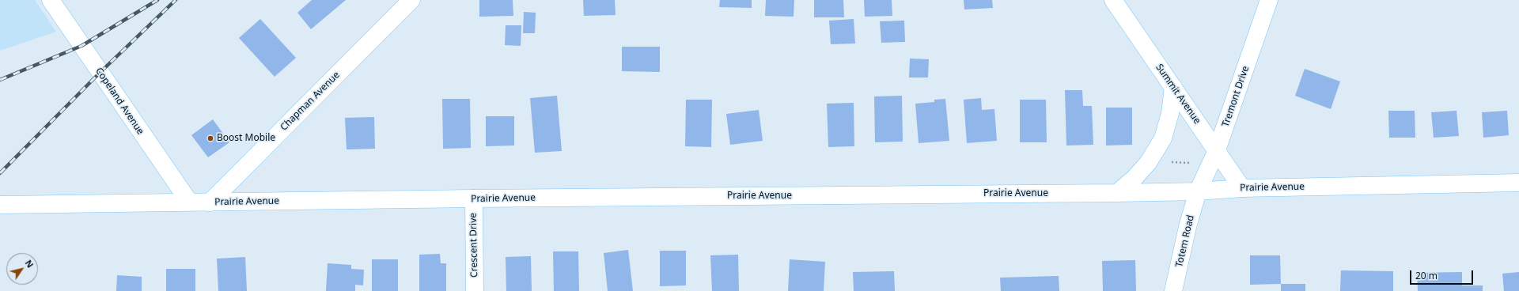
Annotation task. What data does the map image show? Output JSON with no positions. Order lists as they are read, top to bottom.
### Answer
{
  "streets": {
    "main road": [
      "Summit Avenue",
      "Tremont Drive",
      "Copeland Avenue",
      "Chapman Avenue",
      "Prairie Avenue",
      "Totem Road",
      "Crescent Drive"
    ]
  },
  "crossings": [
    ["Summit Avenue", "Tremont Drive"],
    ["Summit Avenue", "Prairie Avenue"],
    ["Tremont Drive", "Prairie Avenue"],
    ["Tremont Drive", "Totem Road"],
    ["Copeland Avenue", "Prairie Avenue"],
    ["Chapman Avenue", "Prairie Avenue"],
    ["Prairie Avenue", "Totem Road"],
    ["Prairie Avenue", "Crescent Drive"]
  ],
  "places": ["Boost Mobile"],
  "scale_bar": "20 m",
  "north": "top right"
}
